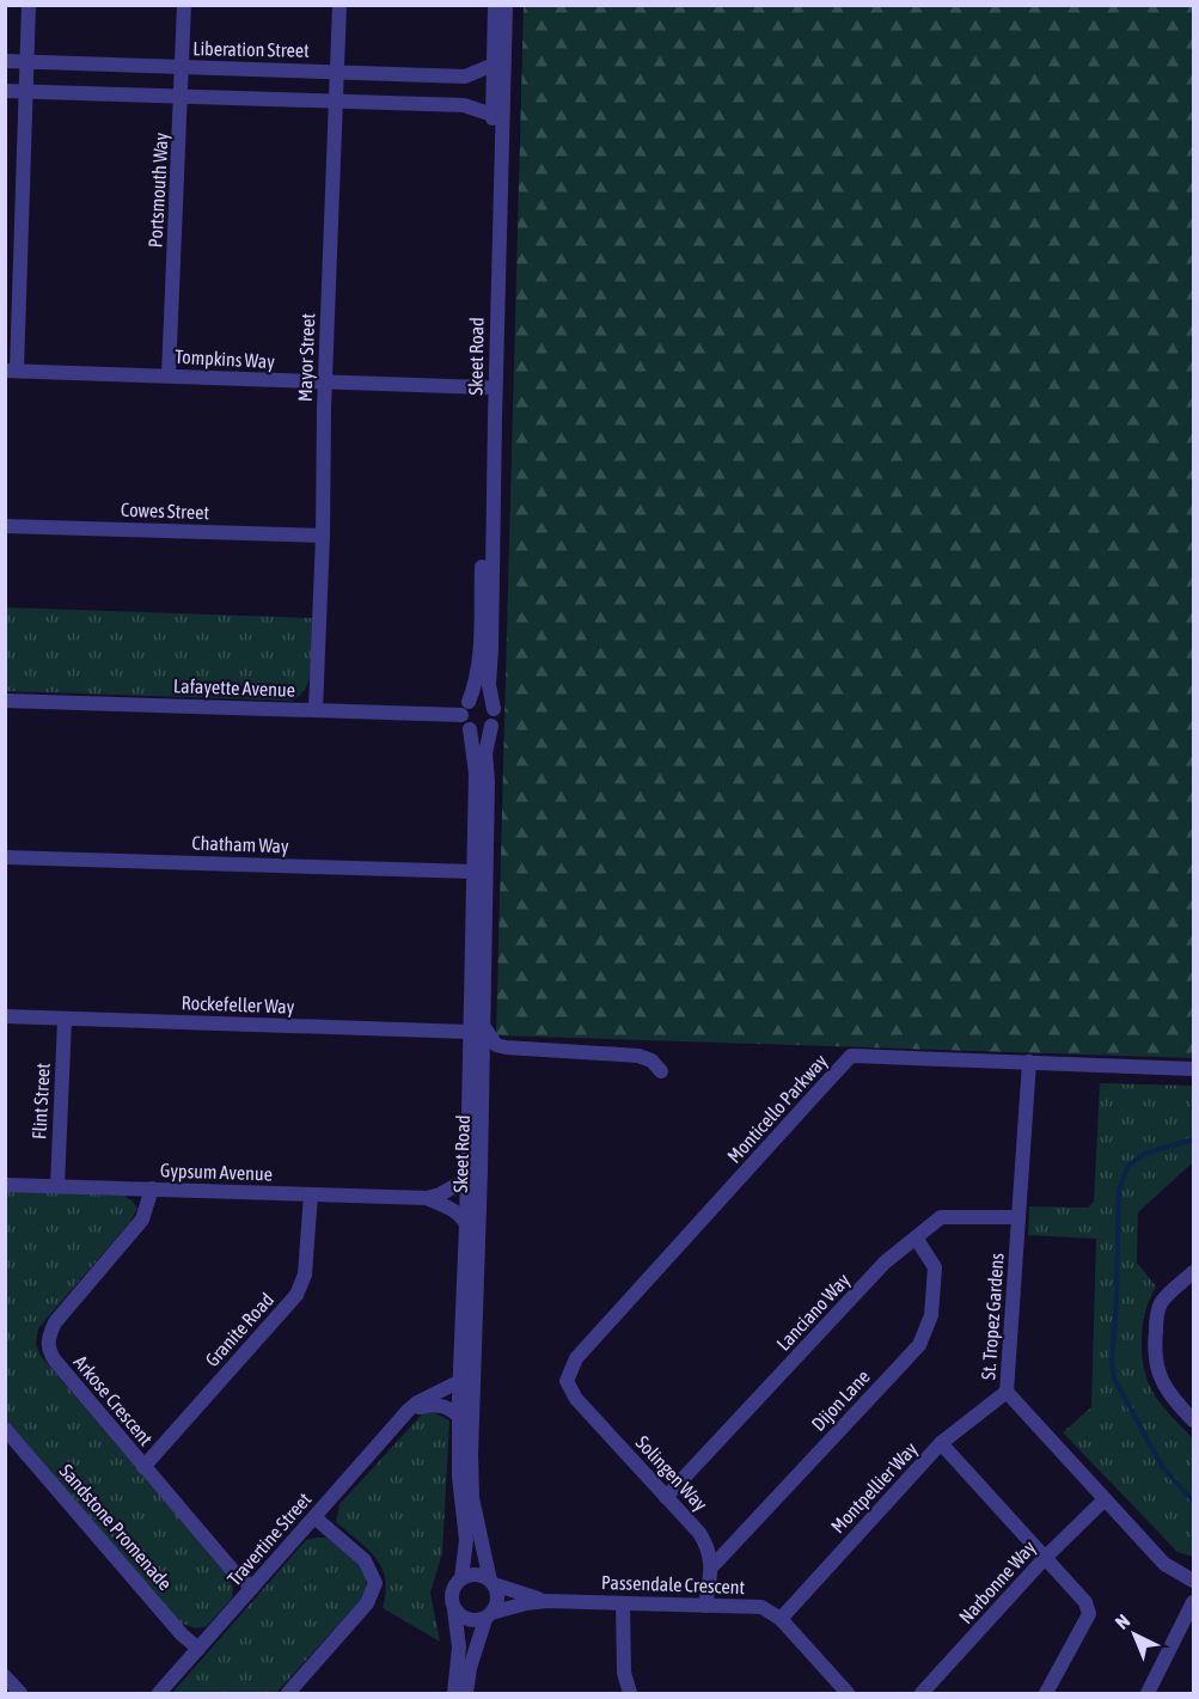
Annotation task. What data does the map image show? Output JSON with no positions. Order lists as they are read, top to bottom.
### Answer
{
  "streets": {
    "street": [
      "Liberation Street",
      "Portsmouth Way",
      "Skeet Road",
      "Mayor Street",
      "Tompkins Way",
      "Cowes Street",
      "Lafayette Avenue",
      "Chatham Way",
      "Rockefeller Way",
      "Flint Street",
      "Monticello Parkway",
      "Gypsum Avenue",
      "Lanciano Way",
      "St. Tropez Gardens",
      "Granite Road",
      "Arkose Crescent",
      "Dijon Lane",
      "Solingen Way",
      "Montpellier Way",
      "Sandstone Promenade",
      "Travertine Street",
      "Narbonne Way",
      "Passendale Crescent"
    ]
  },
  "crossings": [
    ["Liberation Street", "Portsmouth Way"],
    ["Liberation Street", "Skeet Road"],
    ["Liberation Street", "Mayor Street"],
    ["Portsmouth Way", "Tompkins Way"],
    ["Skeet Road", "Tompkins Way"],
    ["Skeet Road", "Lafayette Avenue"],
    ["Skeet Road", "Chatham Way"],
    ["Skeet Road", "Rockefeller Way"],
    ["Skeet Road", "Gypsum Avenue"],
    ["Skeet Road", "Travertine Street"],
    ["Skeet Road", "Passendale Crescent"],
    ["Mayor Street", "Tompkins Way"],
    ["Mayor Street", "Cowes Street"],
    ["Mayor Street", "Lafayette Avenue"],
    ["Rockefeller Way", "Flint Street"],
    ["Flint Street", "Gypsum Avenue"],
    ["Monticello Parkway", "St. Tropez Gardens"],
    ["Monticello Parkway", "Solingen Way"],
    ["Gypsum Avenue", "Granite Road"],
    ["Gypsum Avenue", "Arkose Crescent"],
    ["Lanciano Way", "St. Tropez Gardens"],
    ["Lanciano Way", "Dijon Lane"],
    ["Lanciano Way", "Solingen Way"],
    ["St. Tropez Gardens", "Montpellier Way"],
    ["St. Tropez Gardens", "Narbonne Way"],
    ["Granite Road", "Arkose Crescent"],
    ["Arkose Crescent", "Travertine Street"],
    ["Dijon Lane", "Solingen Way"],
    ["Montpellier Way", "Passendale Crescent"],
    ["Sandstone Promenade", "Travertine Street"]
  ],
  "north": "top left"
}
